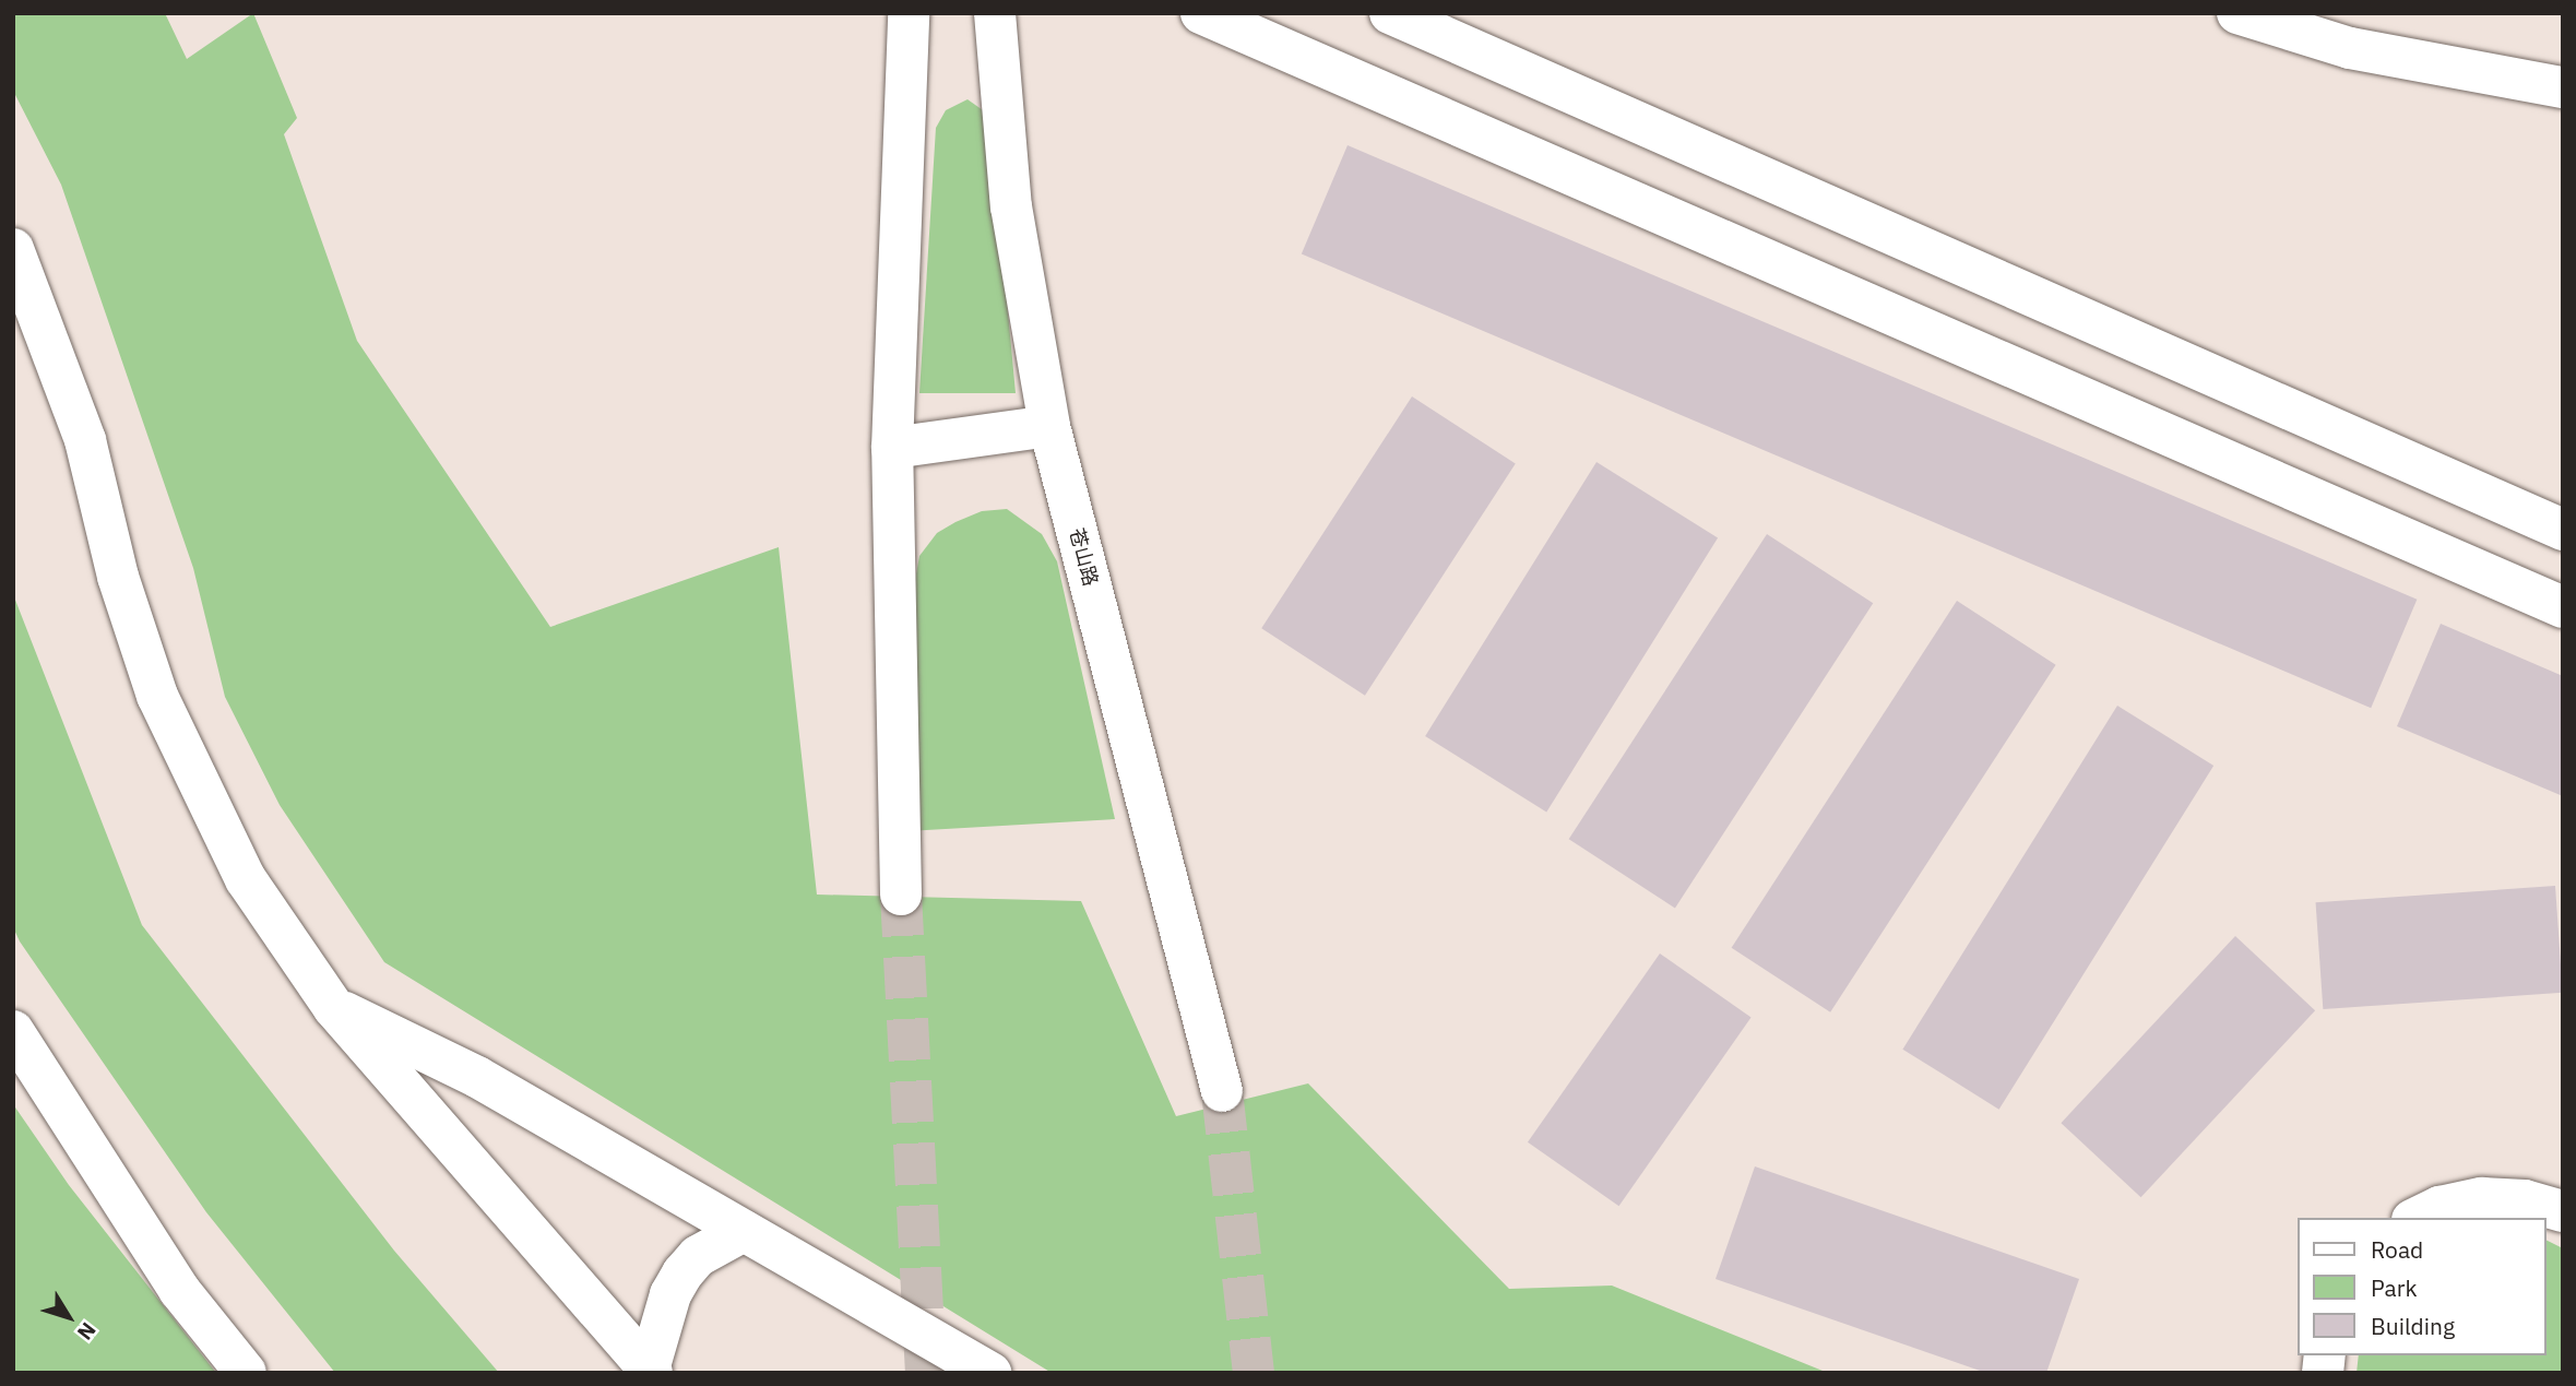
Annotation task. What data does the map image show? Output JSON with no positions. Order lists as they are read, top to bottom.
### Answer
{
  "streets": {
    "street": ["苍山路"]
  },
  "legend": ["Road", "Park", "Building"],
  "north": "bottom right"
}
